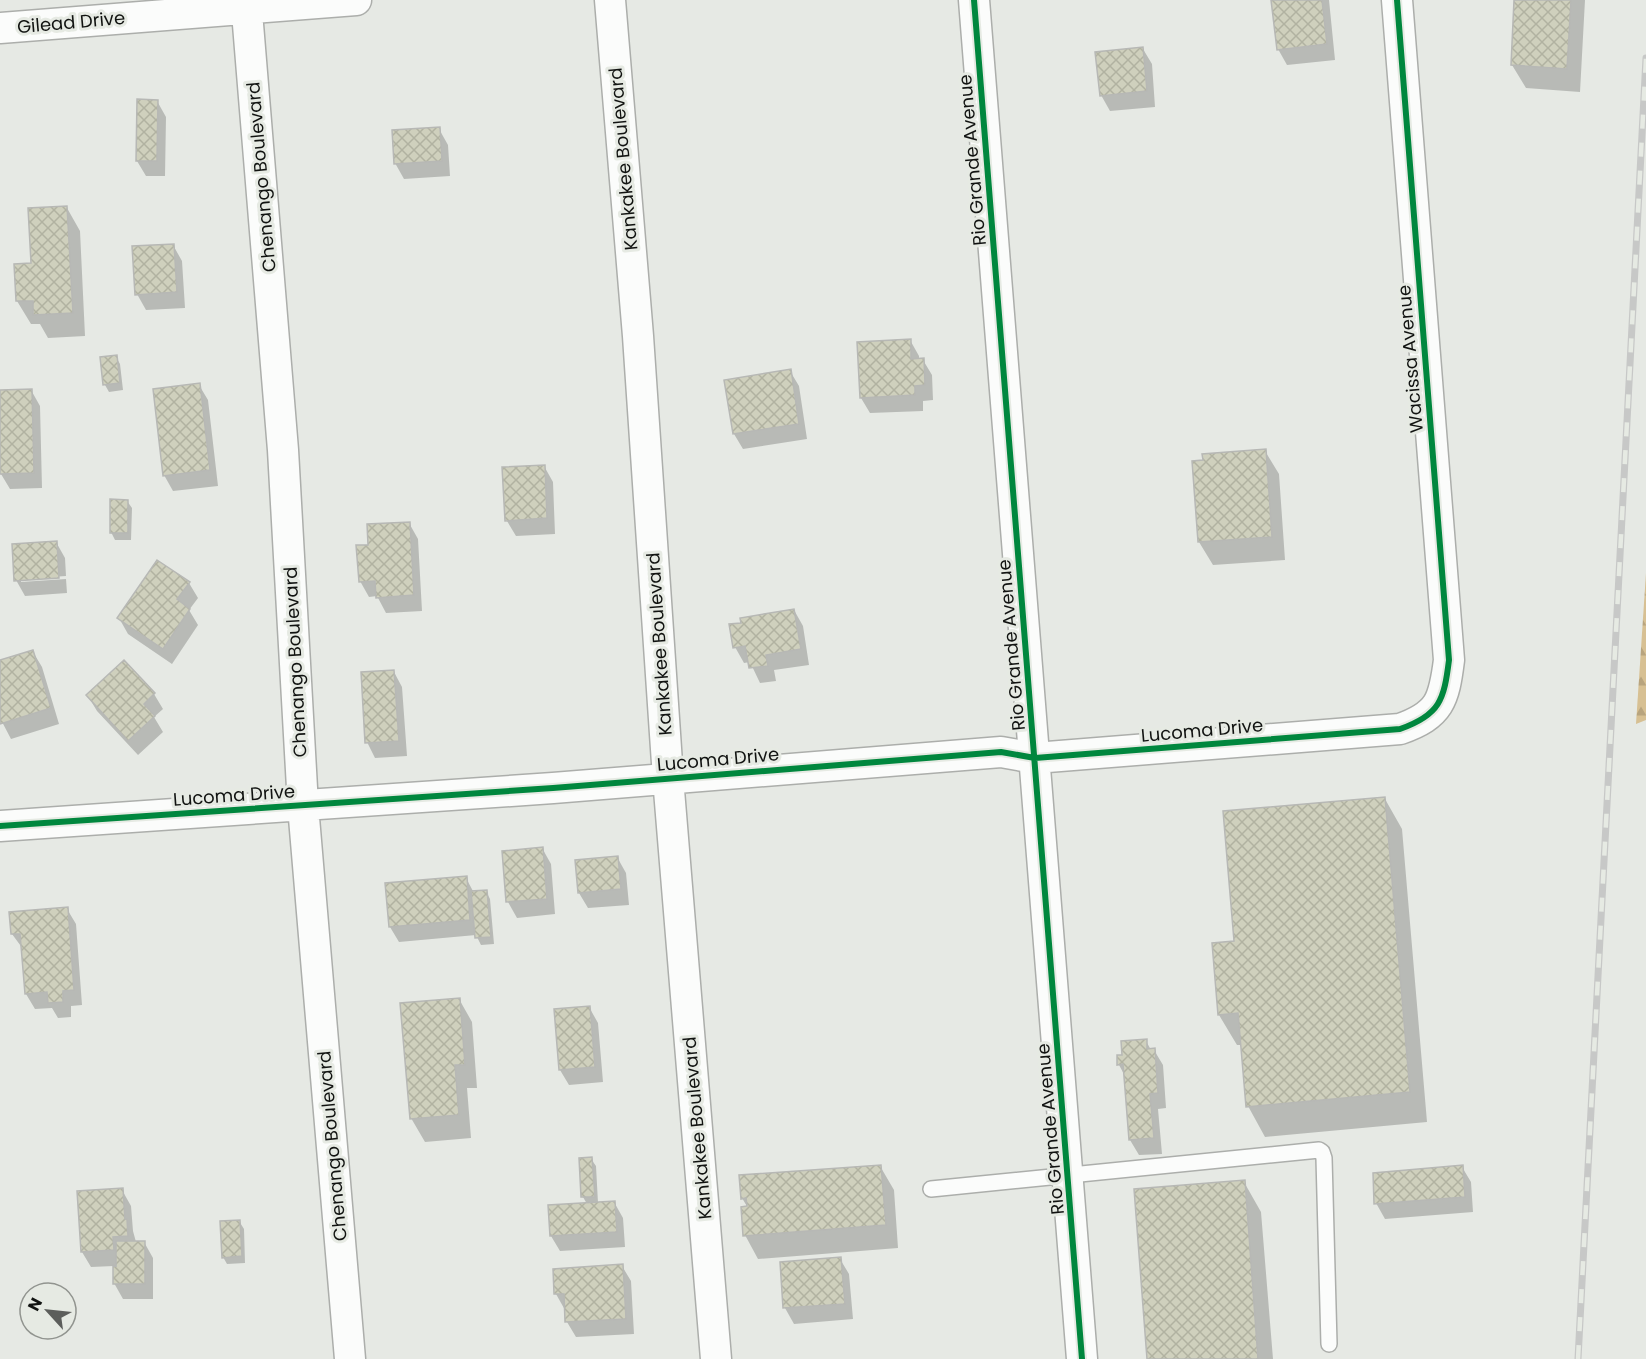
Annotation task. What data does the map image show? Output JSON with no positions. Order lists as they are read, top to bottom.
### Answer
{
  "streets": {
    "street": [
      "Gilead Drive",
      "Kankakee Boulevard",
      "Rio Grande Avenue",
      "Chenango Boulevard",
      "Wacissa Avenue",
      "Lucoma Drive"
    ]
  },
  "crossings": [
    ["Gilead Drive", "Chenango Boulevard"],
    ["Kankakee Boulevard", "Lucoma Drive"],
    ["Rio Grande Avenue", "Lucoma Drive"],
    ["Chenango Boulevard", "Lucoma Drive"],
    ["Wacissa Avenue", "Lucoma Drive"]
  ],
  "north": "top left"
}
